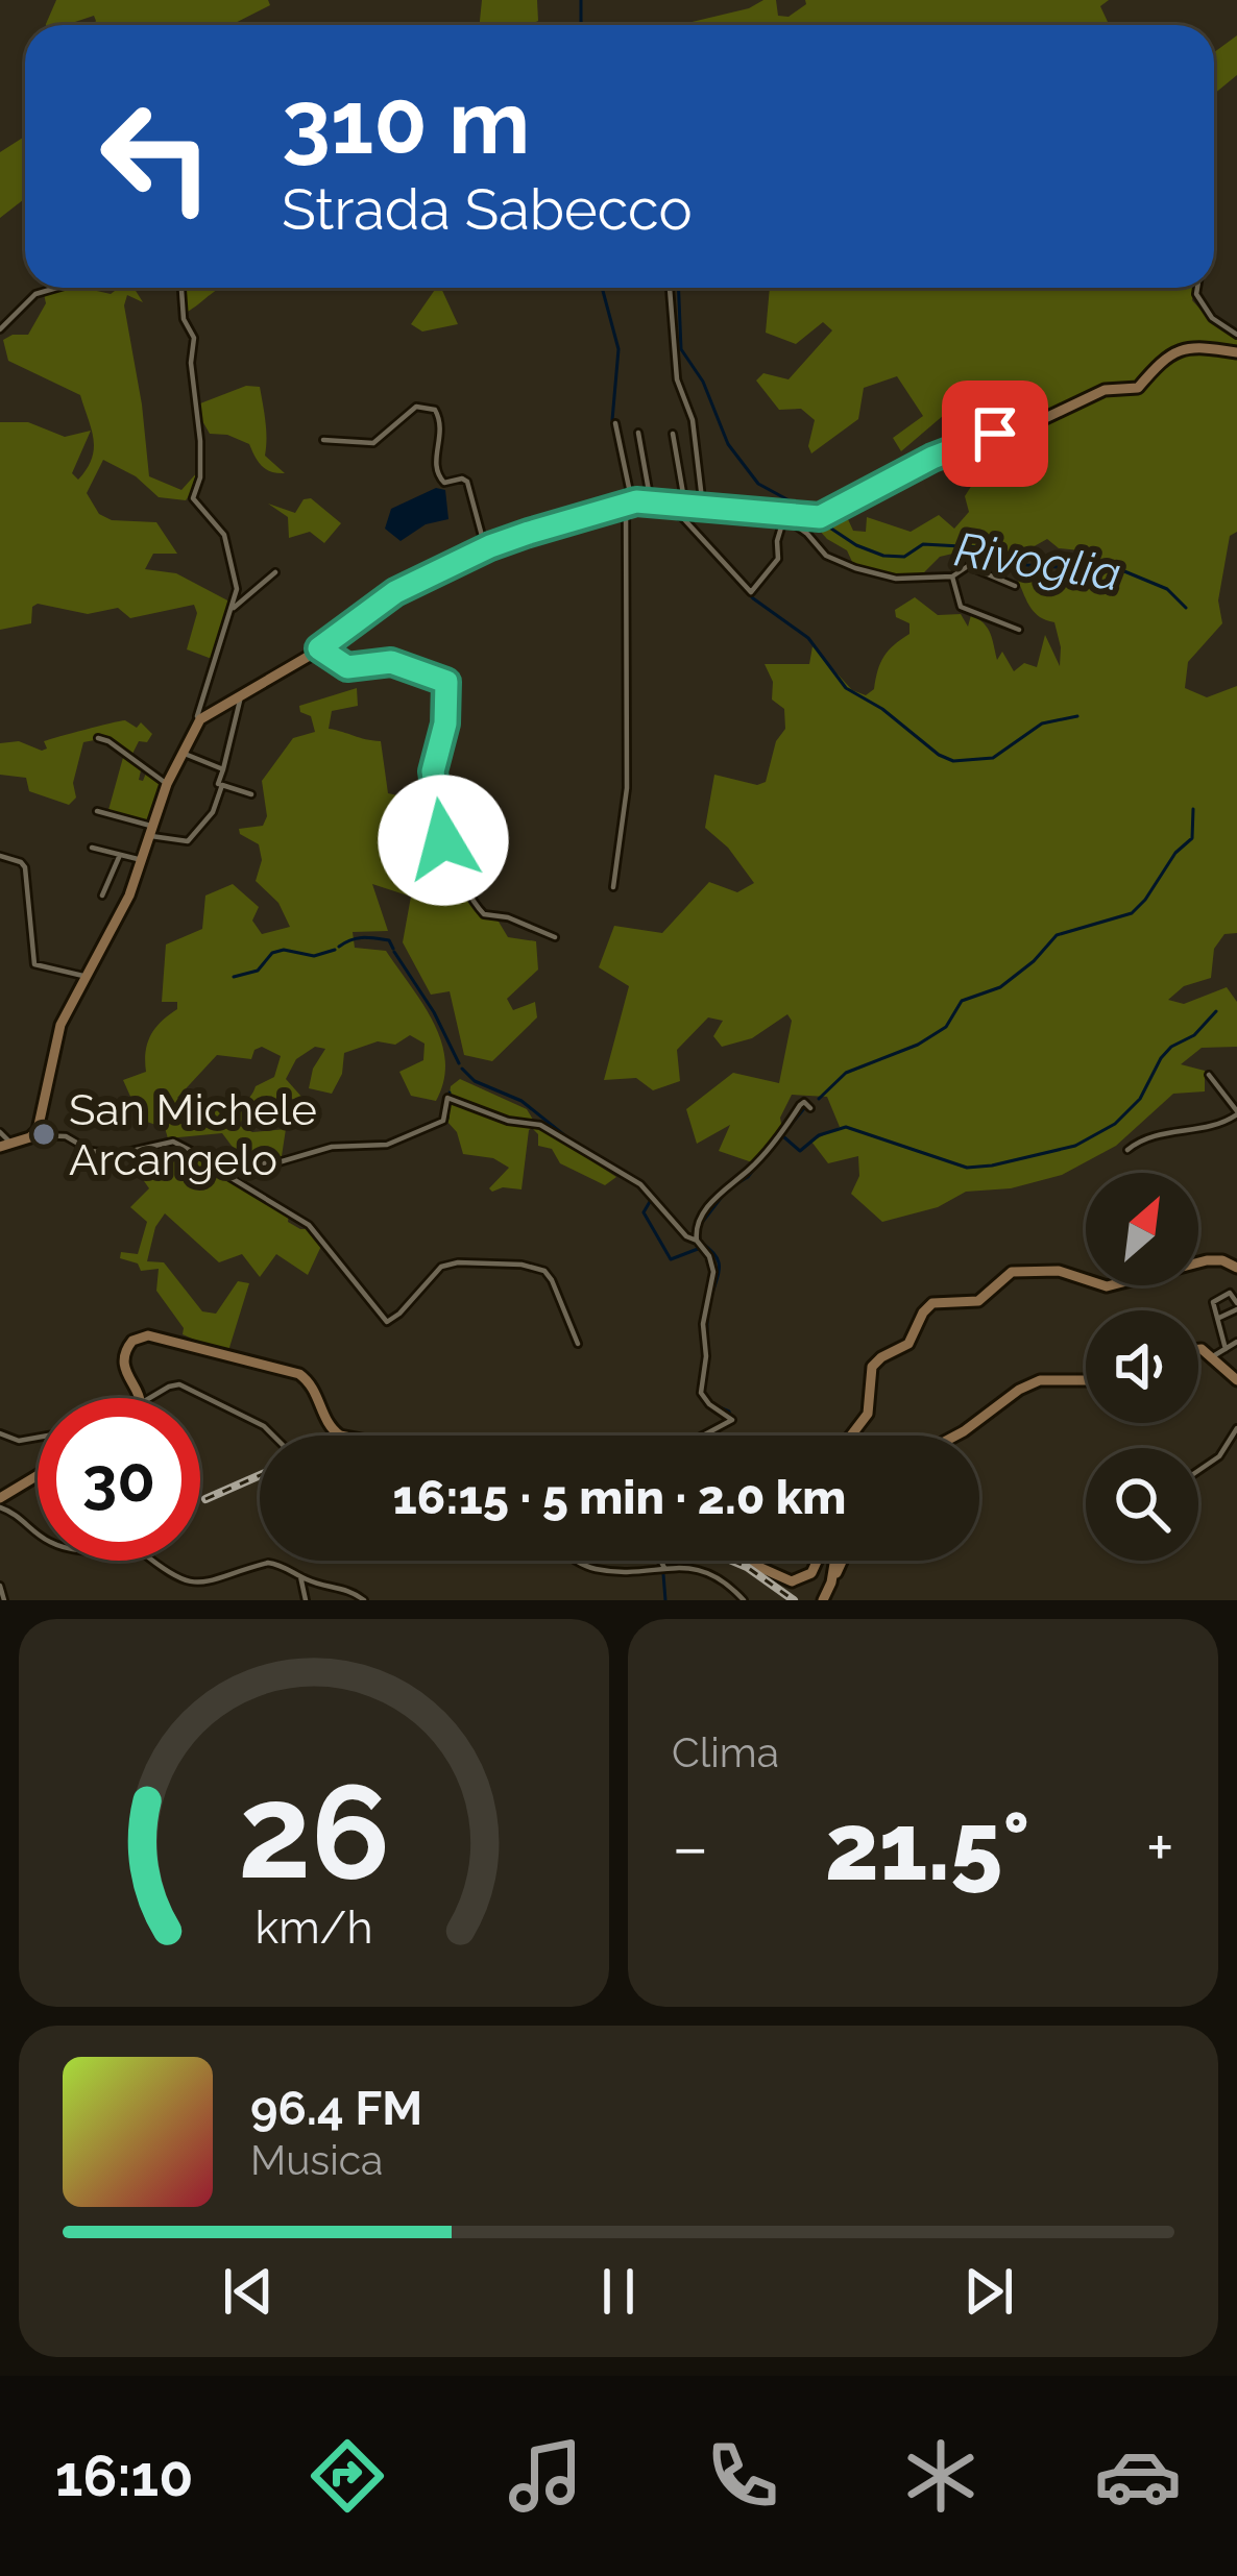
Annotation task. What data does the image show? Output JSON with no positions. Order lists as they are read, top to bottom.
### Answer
{
  "water": ["Rivoglia"],
  "places": ["San Michele Arcangelo"],
  "north": "top right",
  "page": {
    "turn": ["310 m", "Strada Sabecco"],
    "limit": "30",
    "trip": "16:15 · 5 min · 2.0 km",
    "tile": "Clima",
    "heat": ["−", "21.5°", "+"],
    "song": ["96.4 FM", "Musica"],
    "tabs": "16:10",
    "gauge": ["26", "km/h"]
  }
}
